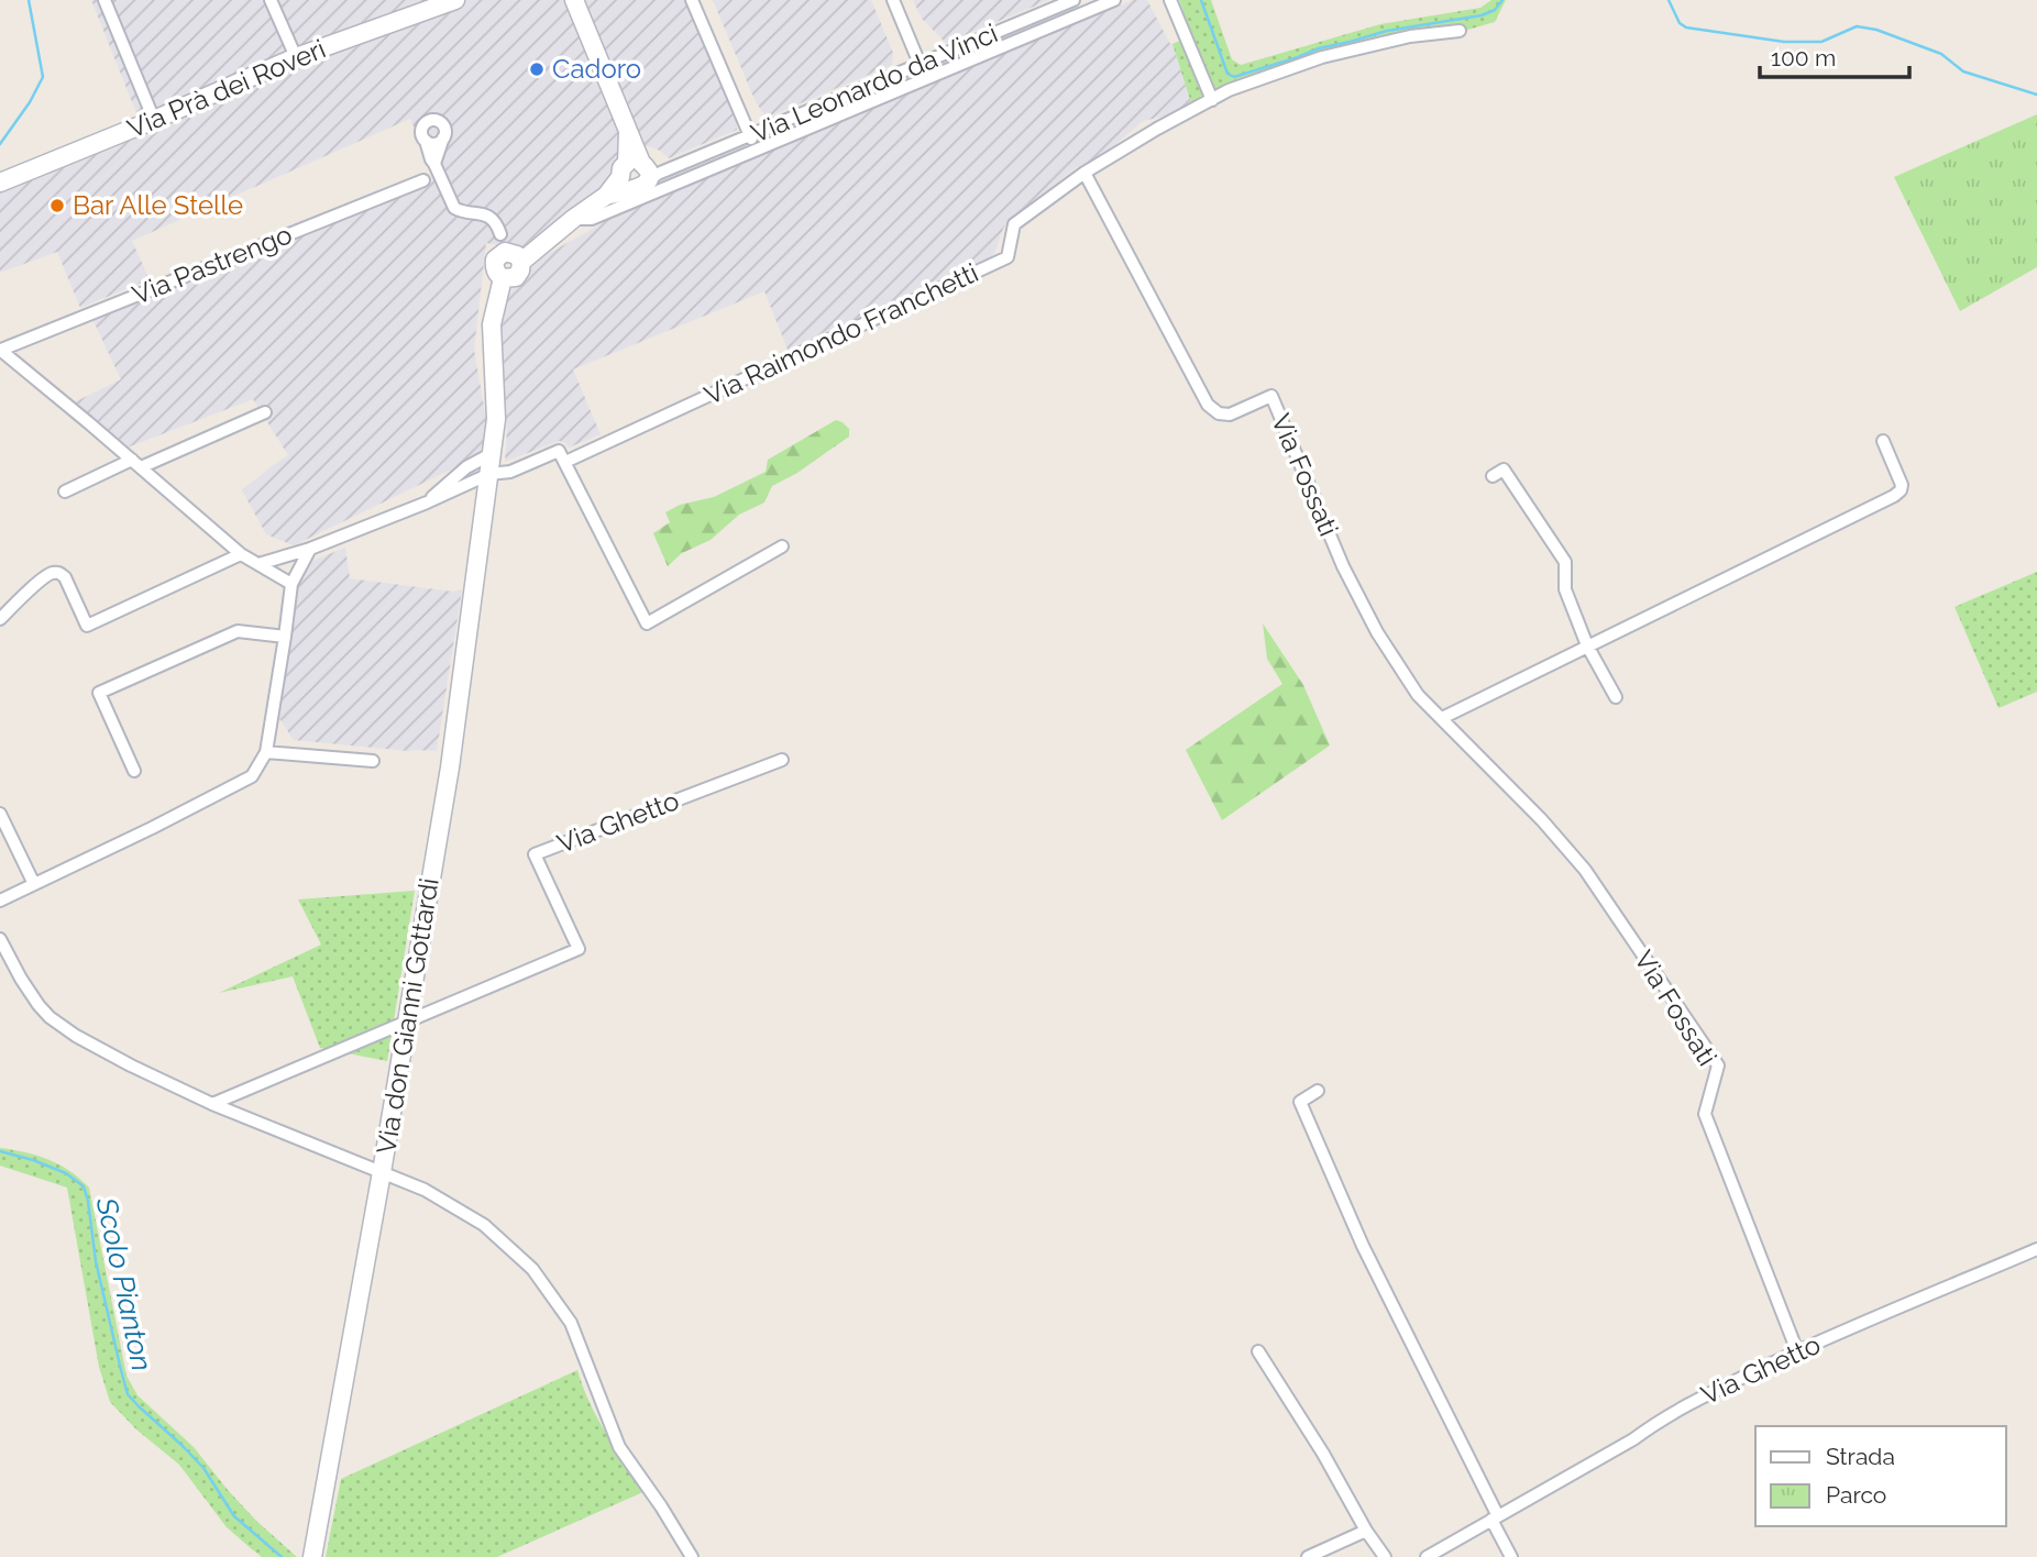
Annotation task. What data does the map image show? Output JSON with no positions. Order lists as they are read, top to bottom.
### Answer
{
  "streets": {
    "main road": ["Via Prà dei Roveri", "Via don Gianni Gottardi"],
    "street": [
      "Via Leonardo da Vinci",
      "Via Pastrengo",
      "Via Raimondo Franchetti",
      "Via Fossati",
      "Via Ghetto"
    ]
  },
  "crossings": [
    ["Via Raimondo Franchetti", "Via Fossati"],
    ["Via Raimondo Franchetti", "Via don Gianni Gottardi"],
    ["Via Fossati", "Via Ghetto"],
    ["Via Ghetto", "Via don Gianni Gottardi"]
  ],
  "water": ["Scolo Pianton"],
  "places": ["Cadoro", "Bar Alle Stelle"],
  "legend": ["Strada", "Parco"],
  "scale_bar": "100 m"
}
